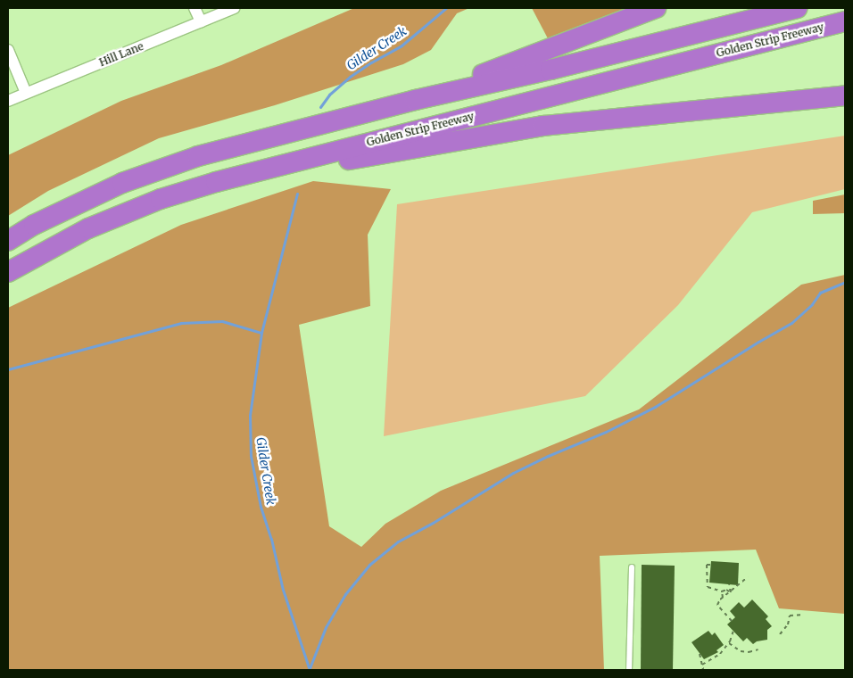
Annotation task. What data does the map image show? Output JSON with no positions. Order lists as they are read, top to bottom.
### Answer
{
  "streets": {
    "highway": ["Golden Strip Freeway"],
    "street": ["Hill Lane"]
  },
  "water": ["Gilder Creek"]
}
